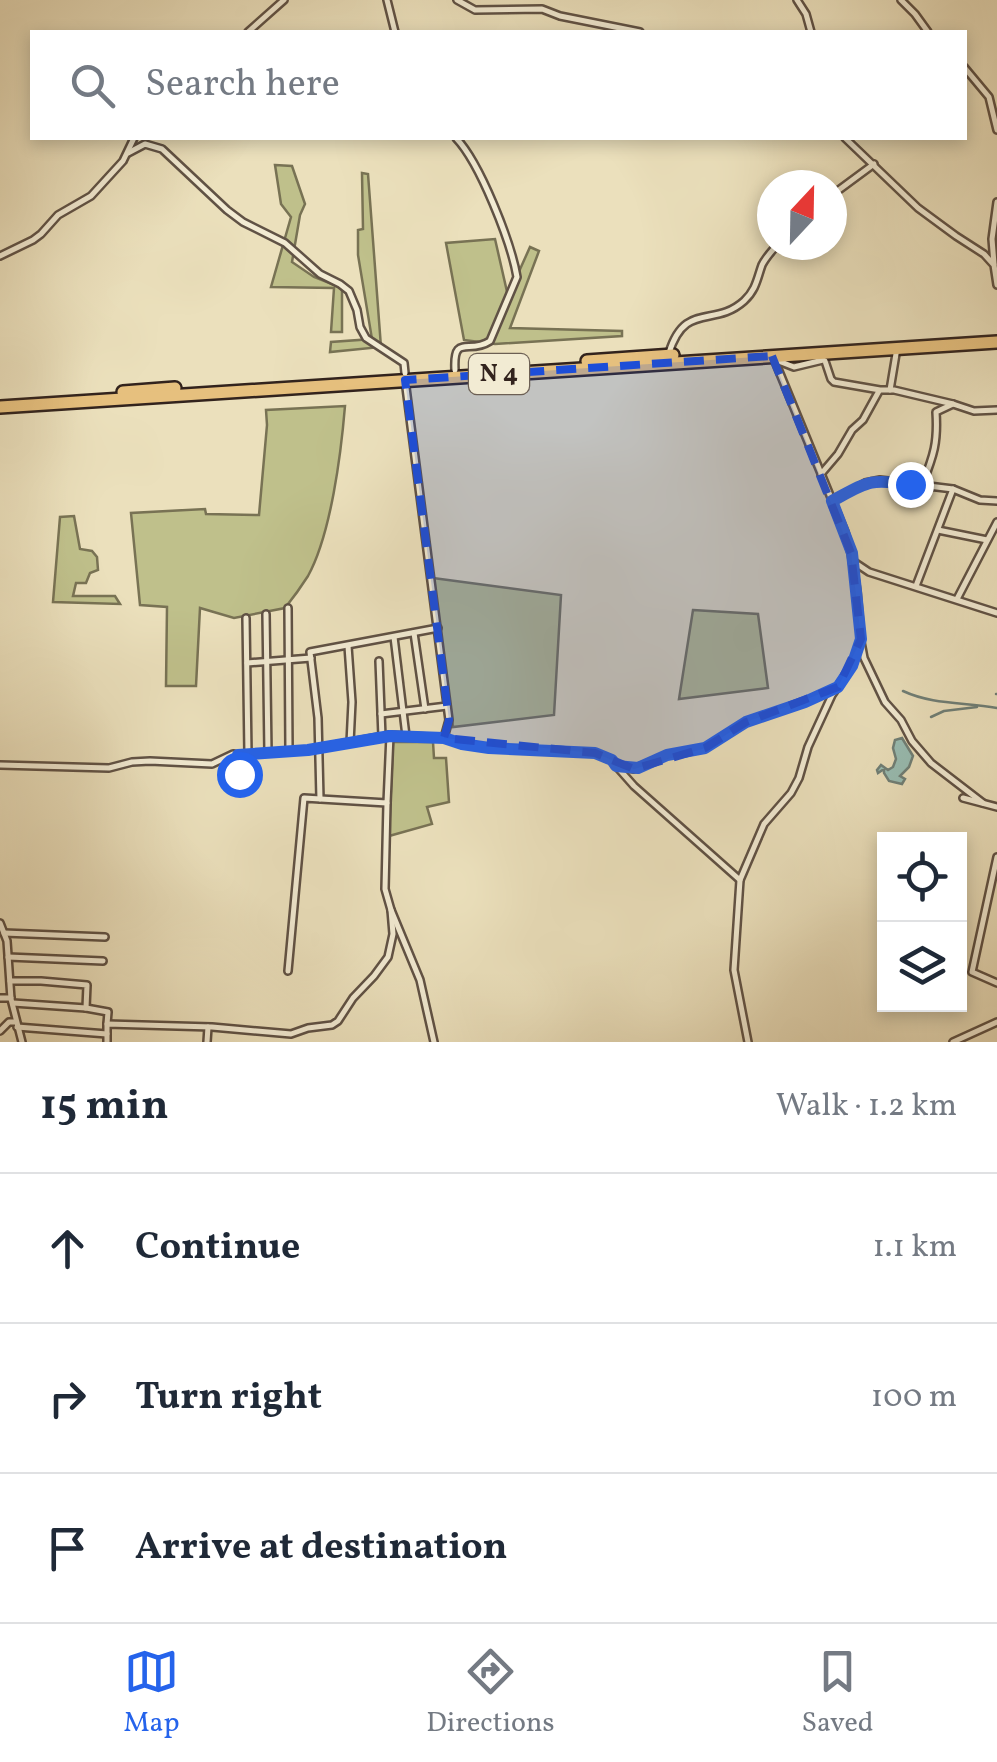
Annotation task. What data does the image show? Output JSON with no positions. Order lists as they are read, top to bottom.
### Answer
{
  "streets": {
    "highway": ["N 4"]
  },
  "north": "top",
  "page": {
    "search": "Search here",
    "heading": ["15 min", "Walk · 1.2 km"],
    "list": [
      ["Continue", "1.1 km"],
      ["Turn right", "100 m"],
      "Arrive at destination"
    ],
    "nav": ["Map", "Directions", "Saved"]
  }
}
